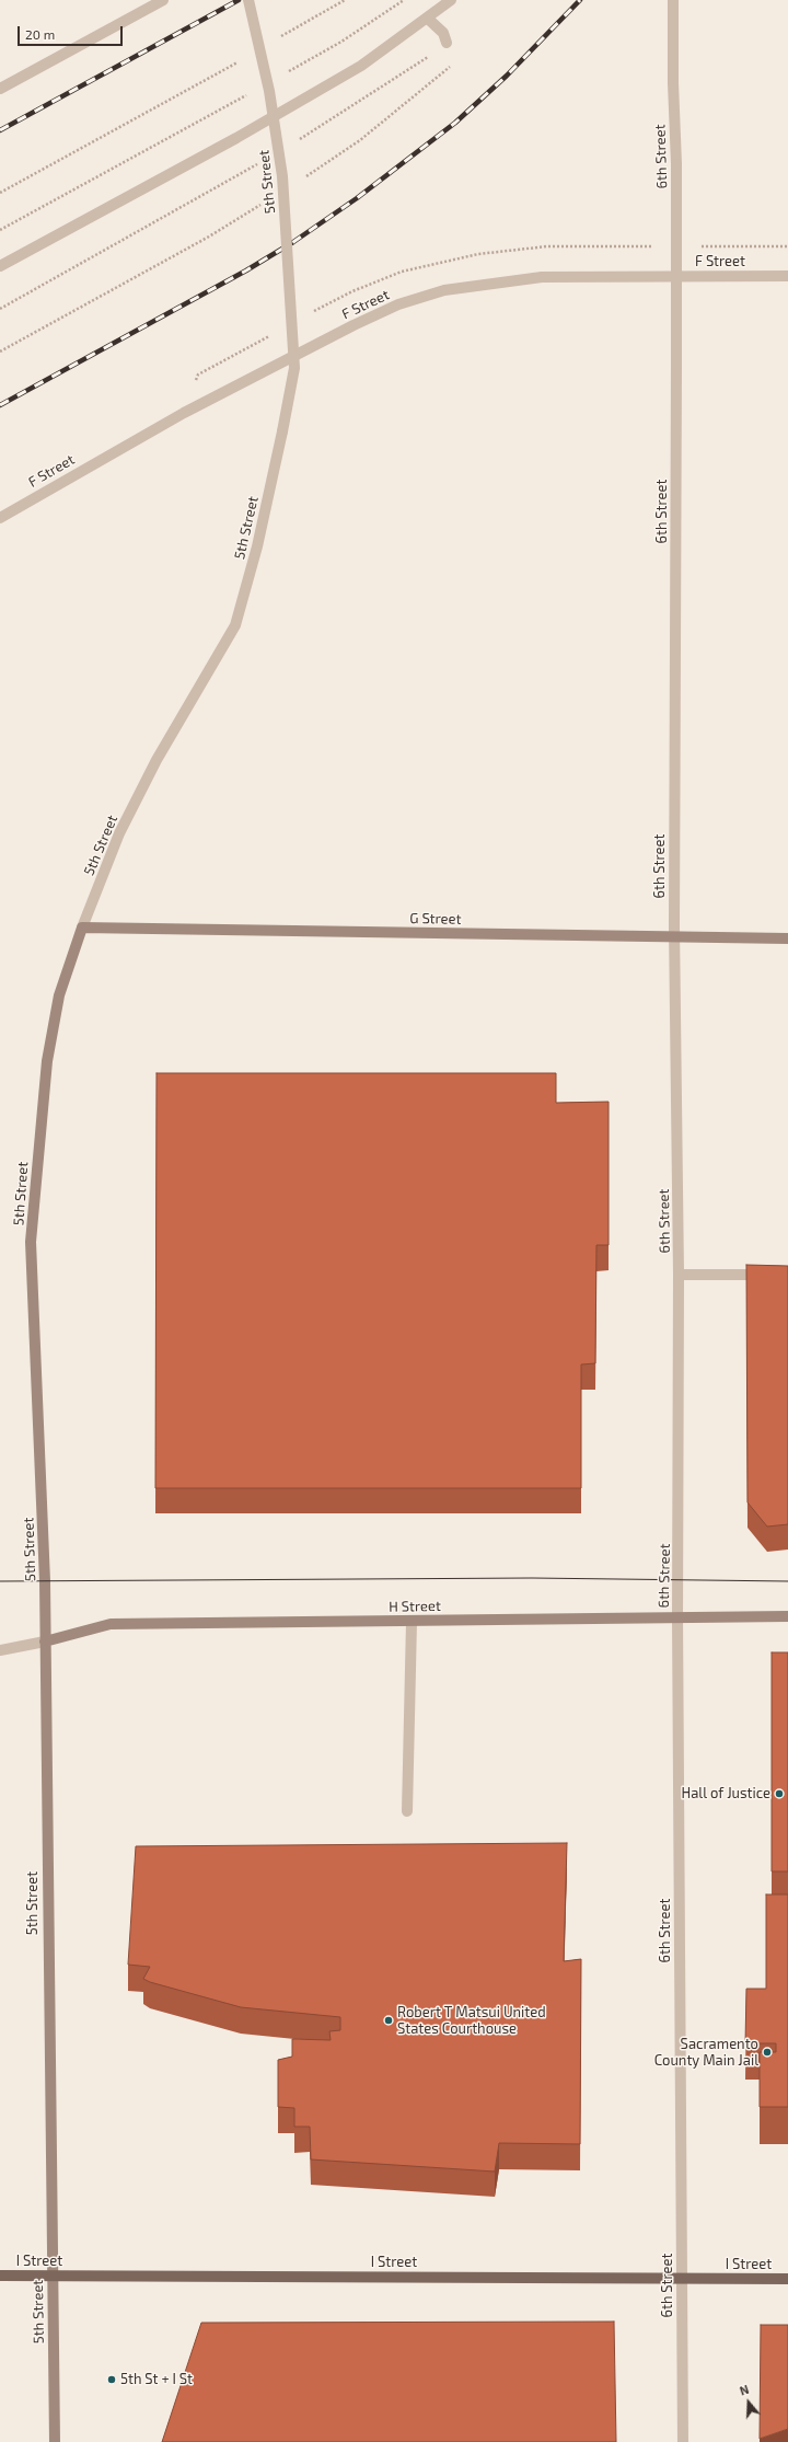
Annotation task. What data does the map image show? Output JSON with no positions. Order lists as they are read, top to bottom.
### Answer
{
  "streets": {
    "main road": [
      "5th Street",
      "G Street",
      "H Street",
      "I Street"
    ],
    "street": ["6th Street", "F Street"]
  },
  "crossings": [
    ["6th Street", "G Street"],
    ["6th Street", "H Street"],
    ["6th Street", "I Street"],
    ["5th Street", "G Street"],
    ["5th Street", "H Street"],
    ["5th Street", "I Street"]
  ],
  "places": [
    "Hall of Justice",
    "Robert T Matsui United States Courthouse",
    "Sacramento County Main Jail",
    "5th St + I St"
  ],
  "scale_bar": "20 m",
  "north": "top"
}
